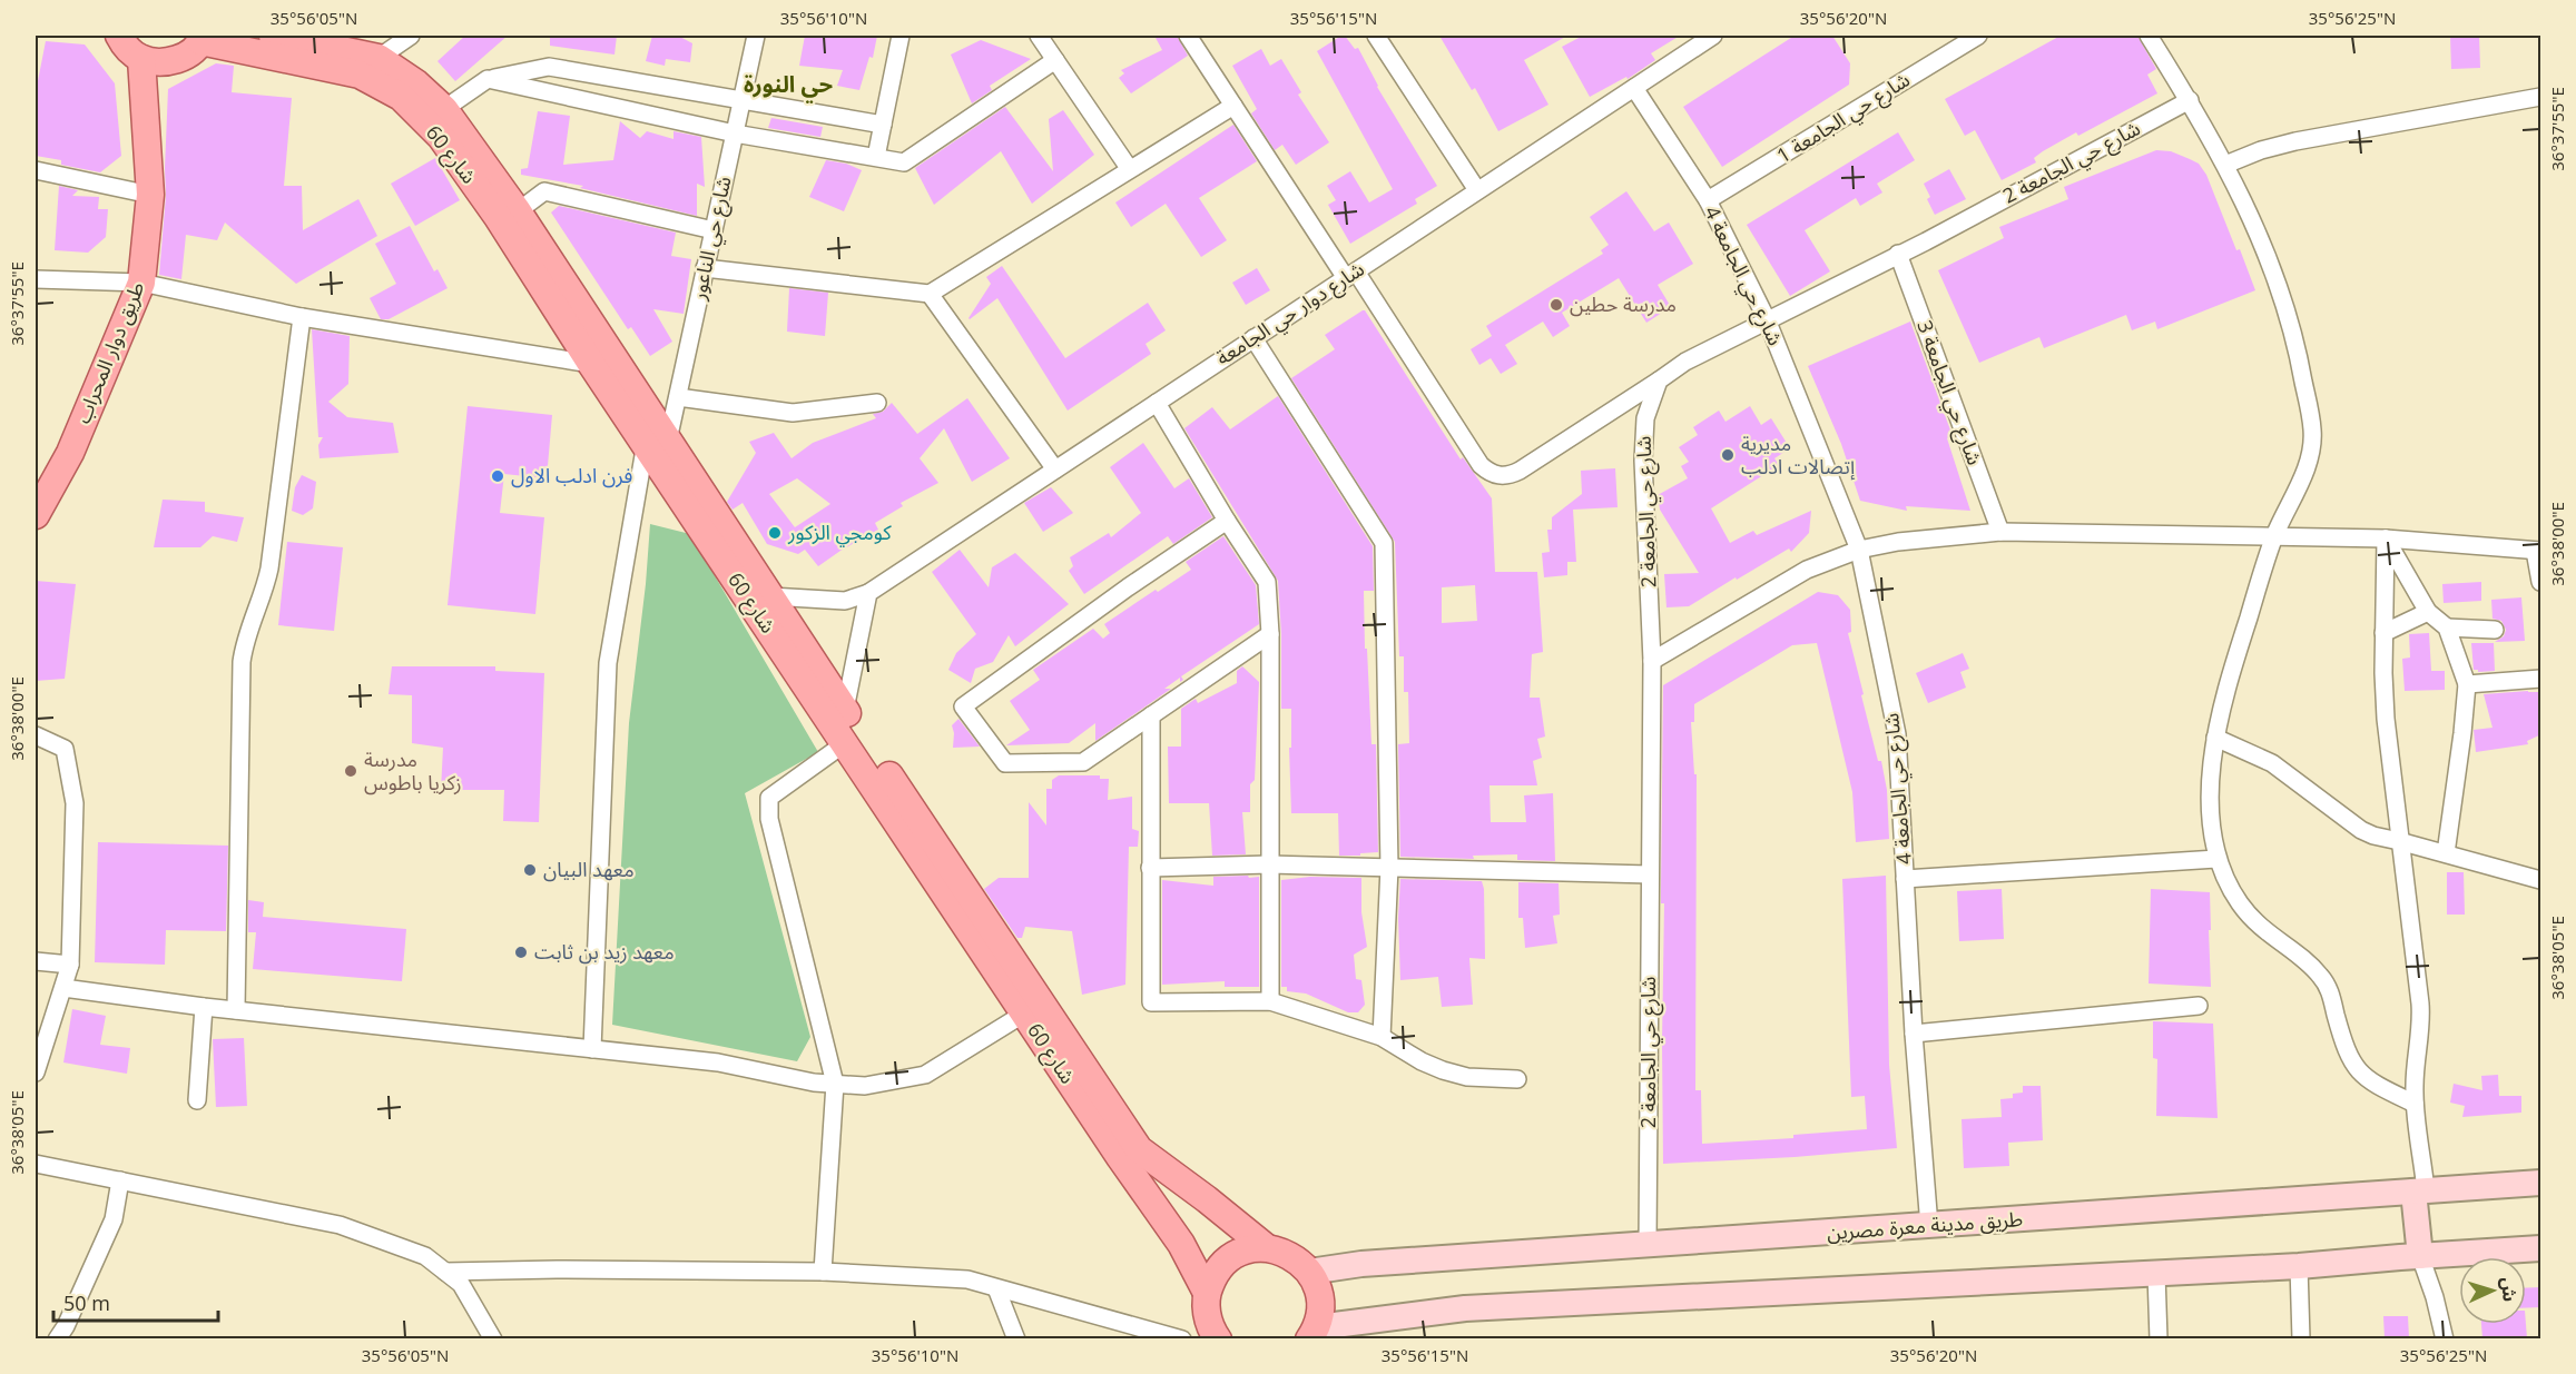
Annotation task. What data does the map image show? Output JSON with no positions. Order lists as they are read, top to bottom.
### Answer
{
  "streets": {
    "main road": ["شارع 60", "طريق دوار المحراب", "طريق مدينة معرة مصرين"],
    "street": [
      "شارع حي الجامعة 1",
      "شارع حي الجامعة 2",
      "شارع حي الناعور",
      "شارع حي الجامعة 4",
      "شارع دوار حي الجامعة",
      "شارع حي الجامعة 3"
    ]
  },
  "crossings": [
    ["شارع حي الجامعة 1", "شارع حي الجامعة 4"],
    ["شارع 60", "شارع حي الناعور"],
    ["شارع 60", "شارع دوار حي الجامعة"],
    ["شارع 60", "طريق مدينة معرة مصرين"],
    ["شارع حي الجامعة 2", "شارع حي الجامعة 4"],
    ["شارع حي الجامعة 2", "شارع حي الجامعة 3"],
    ["شارع حي الجامعة 2", "طريق مدينة معرة مصرين"],
    ["شارع حي الجامعة 4", "شارع دوار حي الجامعة"],
    ["شارع حي الجامعة 4", "طريق مدينة معرة مصرين"]
  ],
  "districts": ["حي النورة"],
  "places": [
    "مدرسة حطين",
    "مديرية إتصالات ادلب",
    "فرن ادلب الاول",
    "كومجي الزكور",
    "مدرسة زكريا باطوس",
    "معهد البيان",
    "معهد زيد بن ثابت"
  ],
  "scale_bar": "50 m",
  "north": "right",
  "coordinates": [
    "35°56'05\"N",
    "35°56'10\"N",
    "35°56'15\"N",
    "35°56'20\"N",
    "35°56'25\"N",
    "36°37'55\"E",
    "36°38'00\"E",
    "36°38'05\"E"
  ]
}
